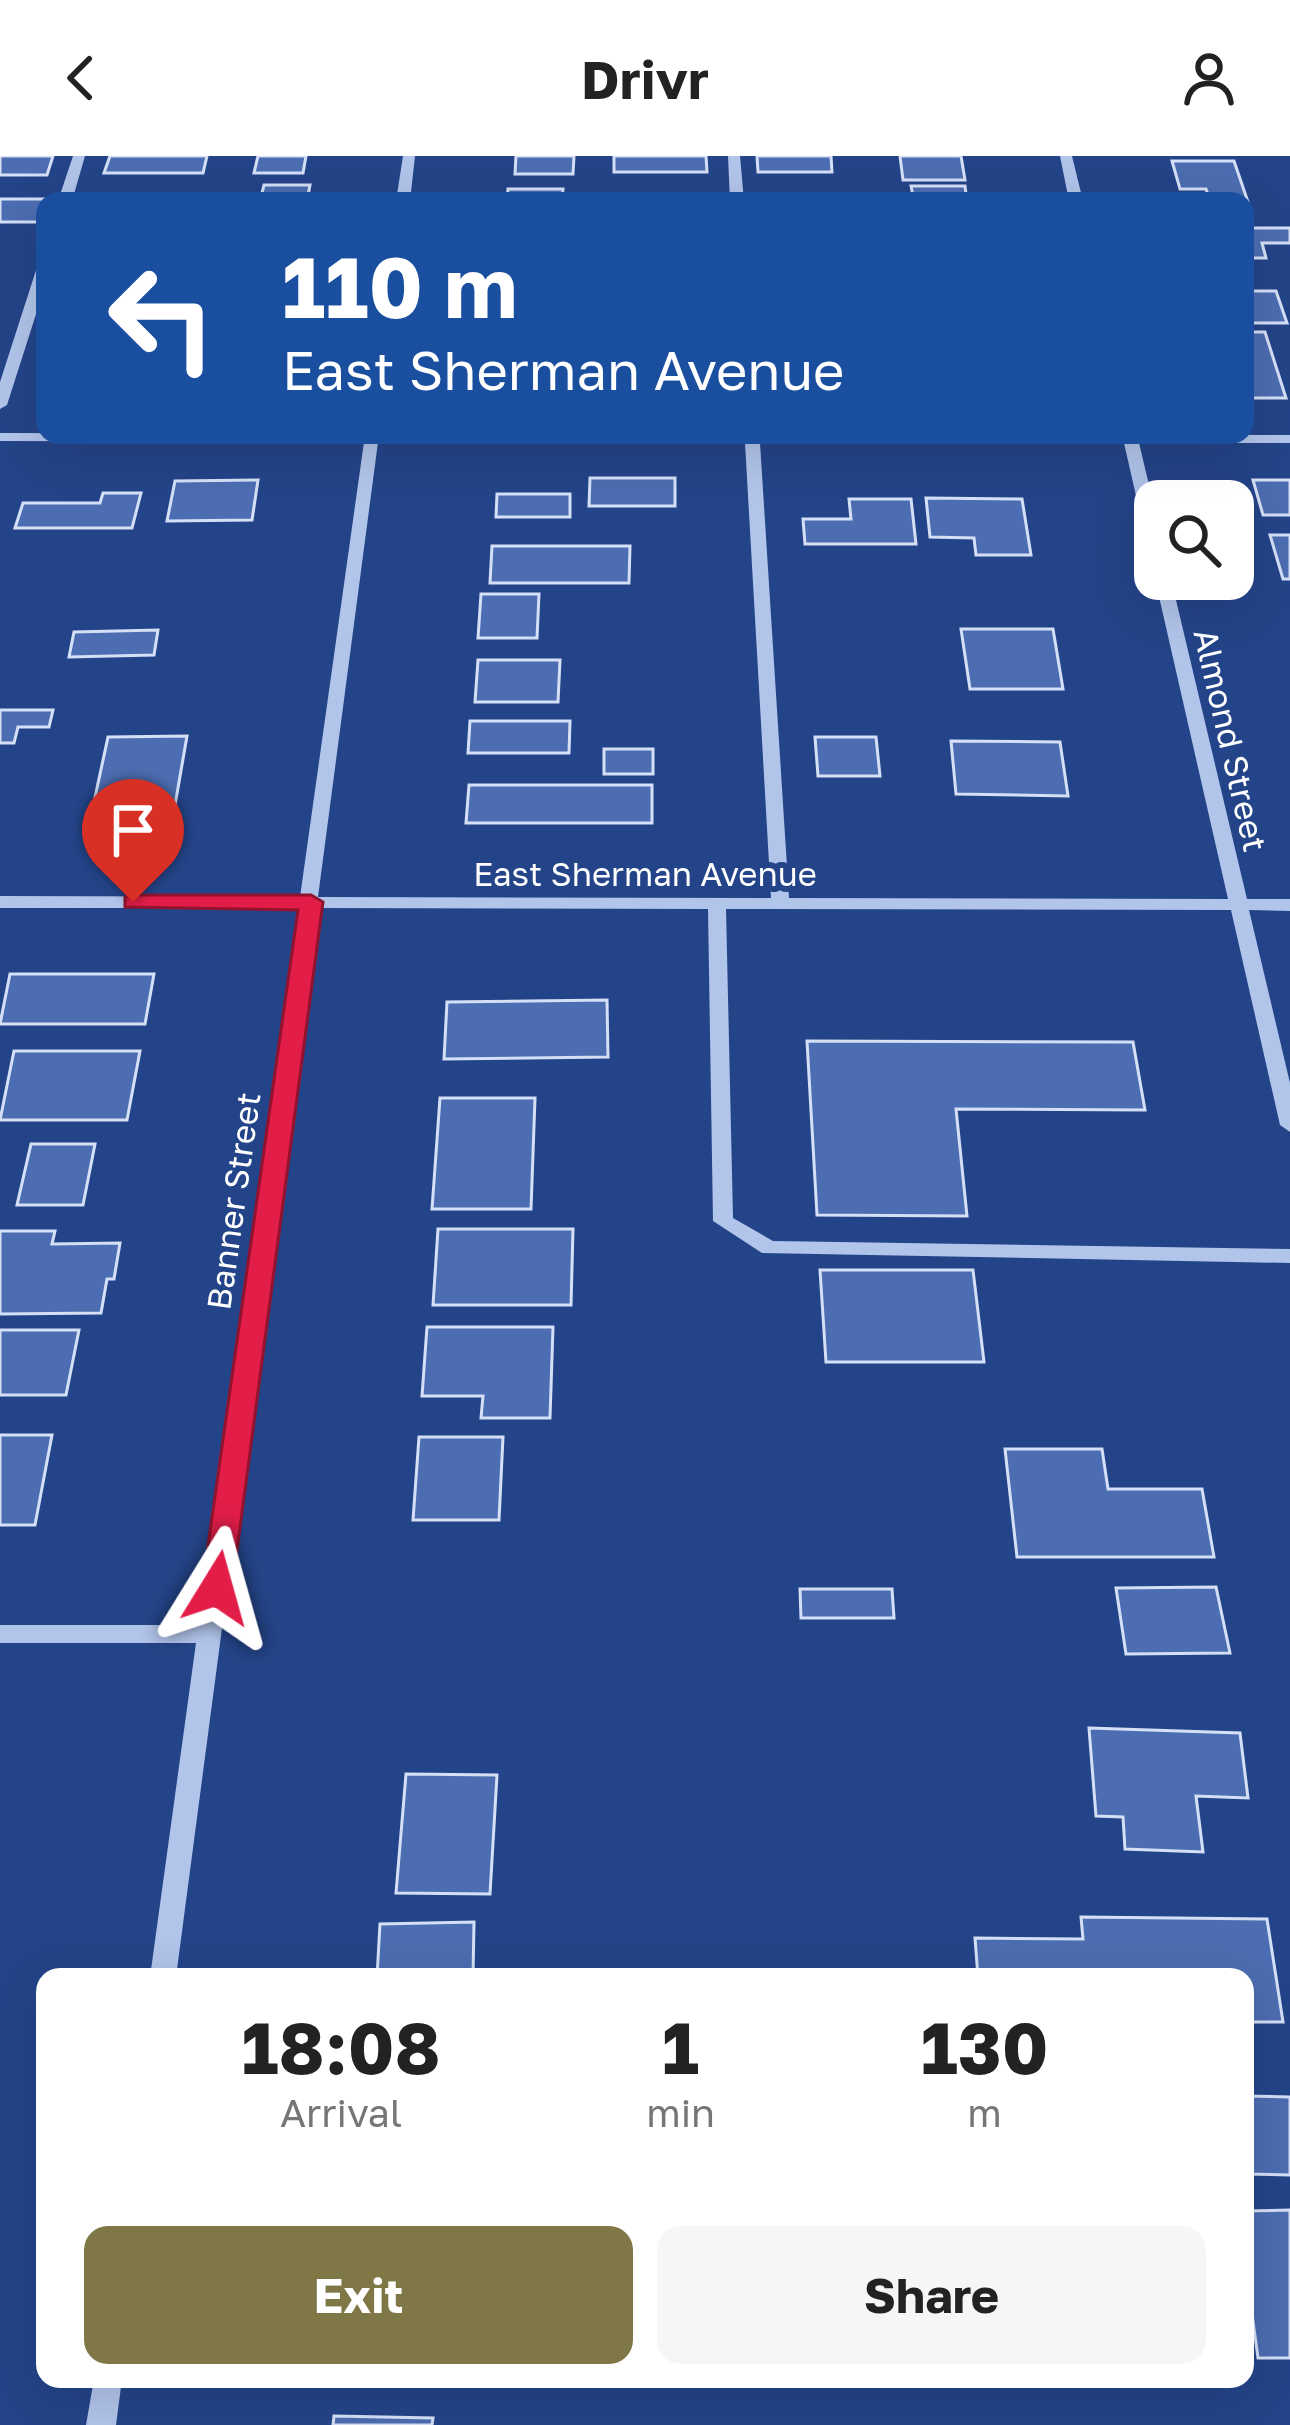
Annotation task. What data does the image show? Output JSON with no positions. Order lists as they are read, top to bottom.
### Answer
{
  "streets": {
    "street": ["Almond Street", "East Sherman Avenue", "Banner Street"]
  },
  "crossings": [
    ["Almond Street", "East Sherman Avenue"],
    ["East Sherman Avenue", "Banner Street"]
  ],
  "page": {
    "header": "Drivr",
    "turn": ["110 m", "East Sherman Avenue"],
    "eta": [
      "18:08",
      "Arrival",
      "1",
      "min",
      "130",
      "m"
    ],
    "buttons": ["Exit", "Share"]
  }
}
